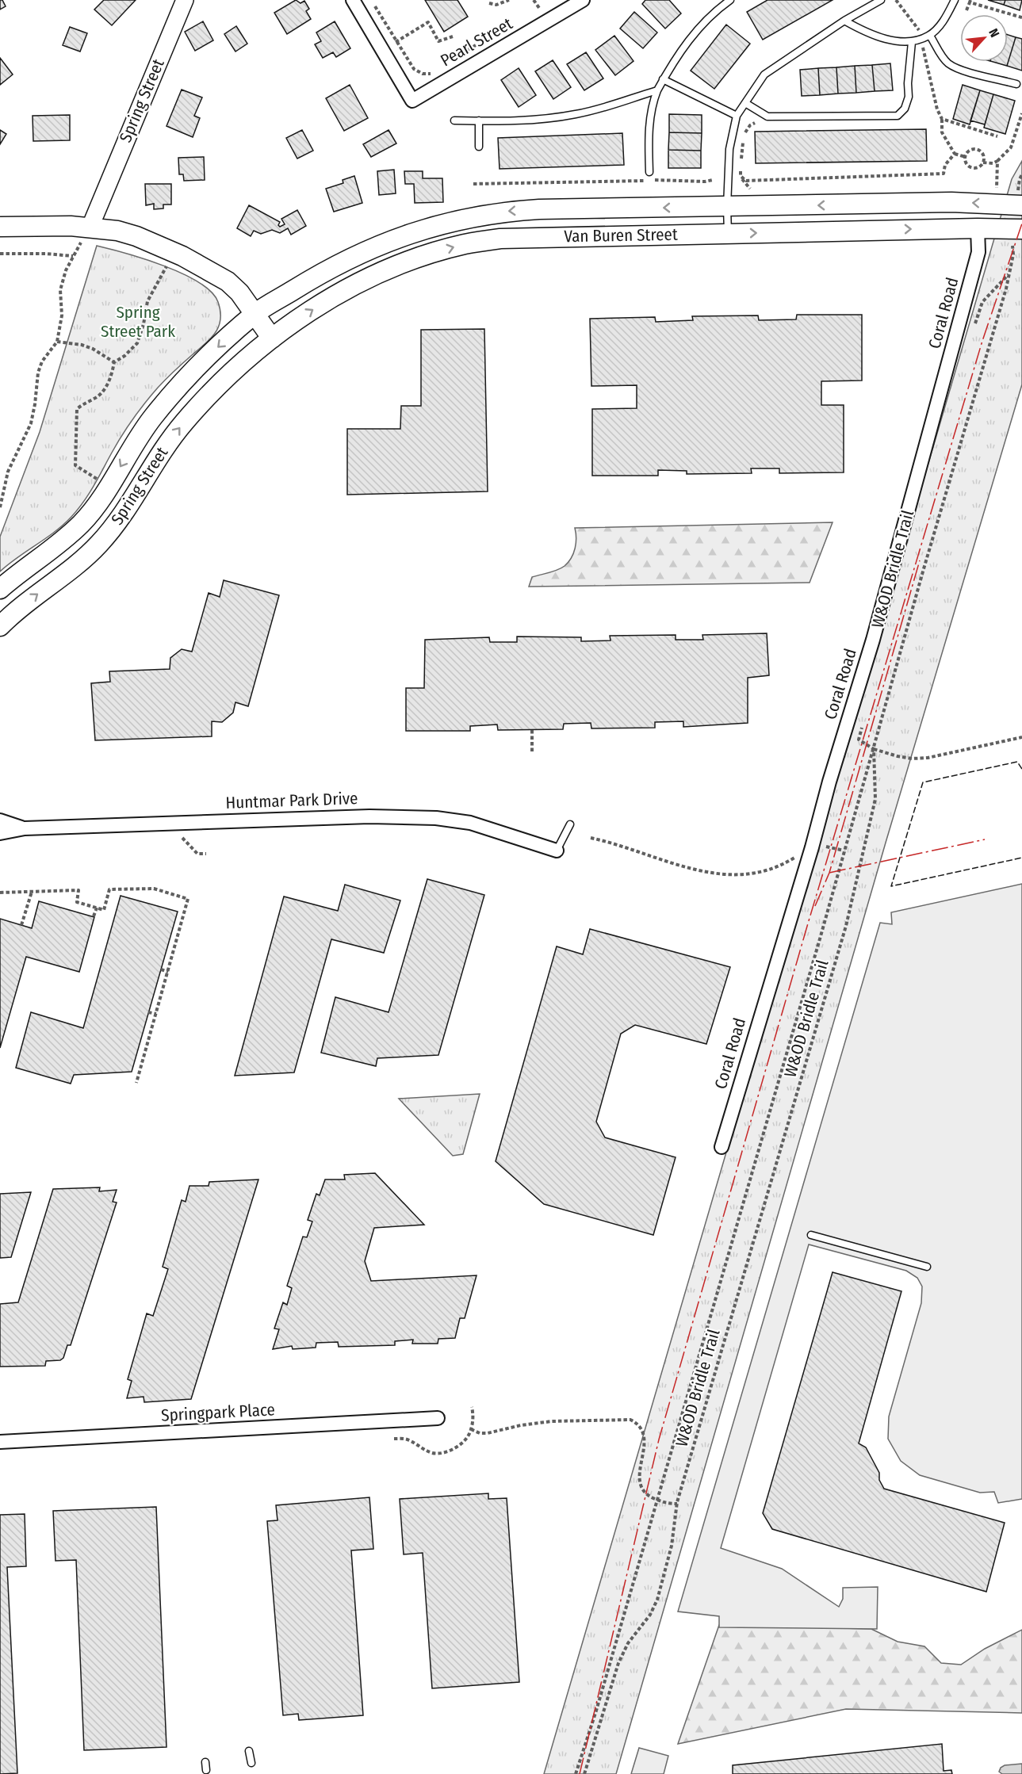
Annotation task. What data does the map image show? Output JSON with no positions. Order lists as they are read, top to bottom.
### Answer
{
  "streets": {
    "main road": ["Spring Street", "Van Buren Street"],
    "street": [
      "Pearl Street",
      "Coral Road",
      "Huntmar Park Drive",
      "Springpark Place"
    ],
    "path": ["W&OD Bridle Trail"]
  },
  "crossings": [
    ["Spring Street", "Van Buren Street"],
    ["Van Buren Street", "Coral Road"]
  ],
  "parks": ["Spring Street Park"],
  "north": "top right"
}
